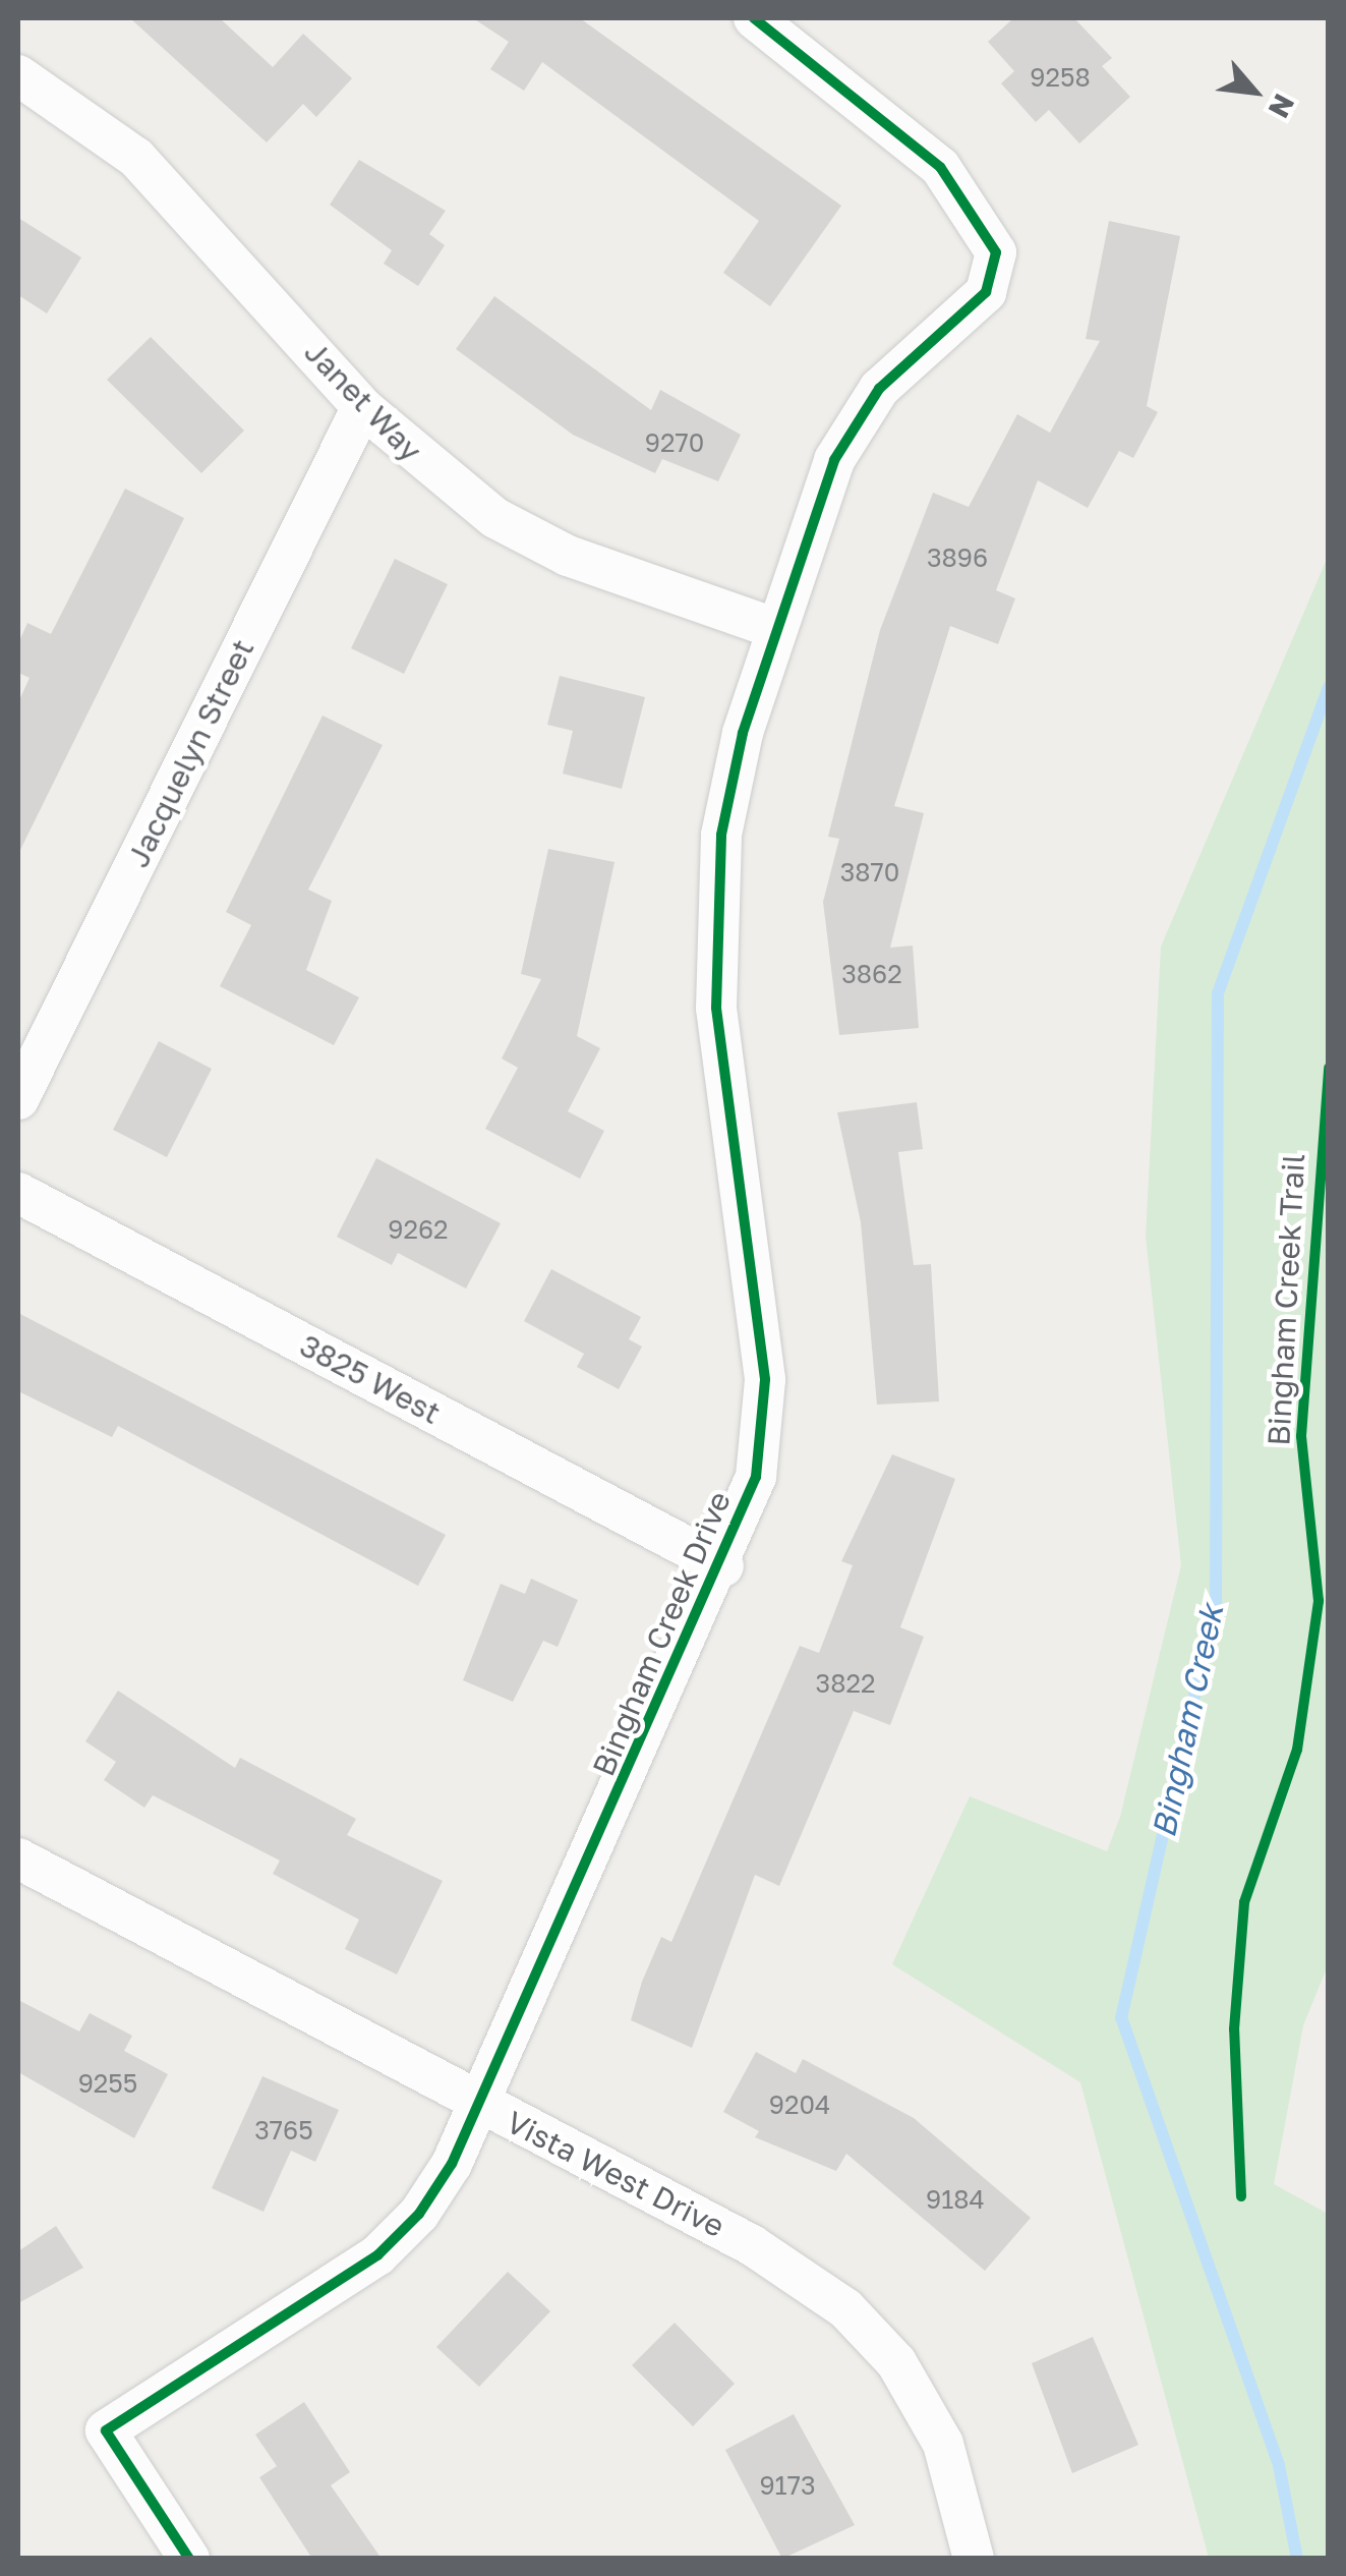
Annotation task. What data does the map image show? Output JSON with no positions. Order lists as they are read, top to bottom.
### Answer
{
  "streets": {
    "street": [
      "Janet Way",
      "Jacquelyn Street",
      "3825 West",
      "Bingham Creek Drive",
      "Vista West Drive"
    ],
    "cycle path": ["Bingham Creek Trail"]
  },
  "crossings": [
    ["Janet Way", "Jacquelyn Street"],
    ["Janet Way", "Bingham Creek Drive"],
    ["3825 West", "Bingham Creek Drive"],
    ["Bingham Creek Drive", "Vista West Drive"]
  ],
  "water": ["Bingham Creek"],
  "house_numbers": [
    "9258",
    "9270",
    "3896",
    "3870",
    "3862",
    "9262",
    "3822",
    "9255",
    "9204",
    "3765",
    "9184",
    "9173"
  ],
  "north": "bottom right"
}
